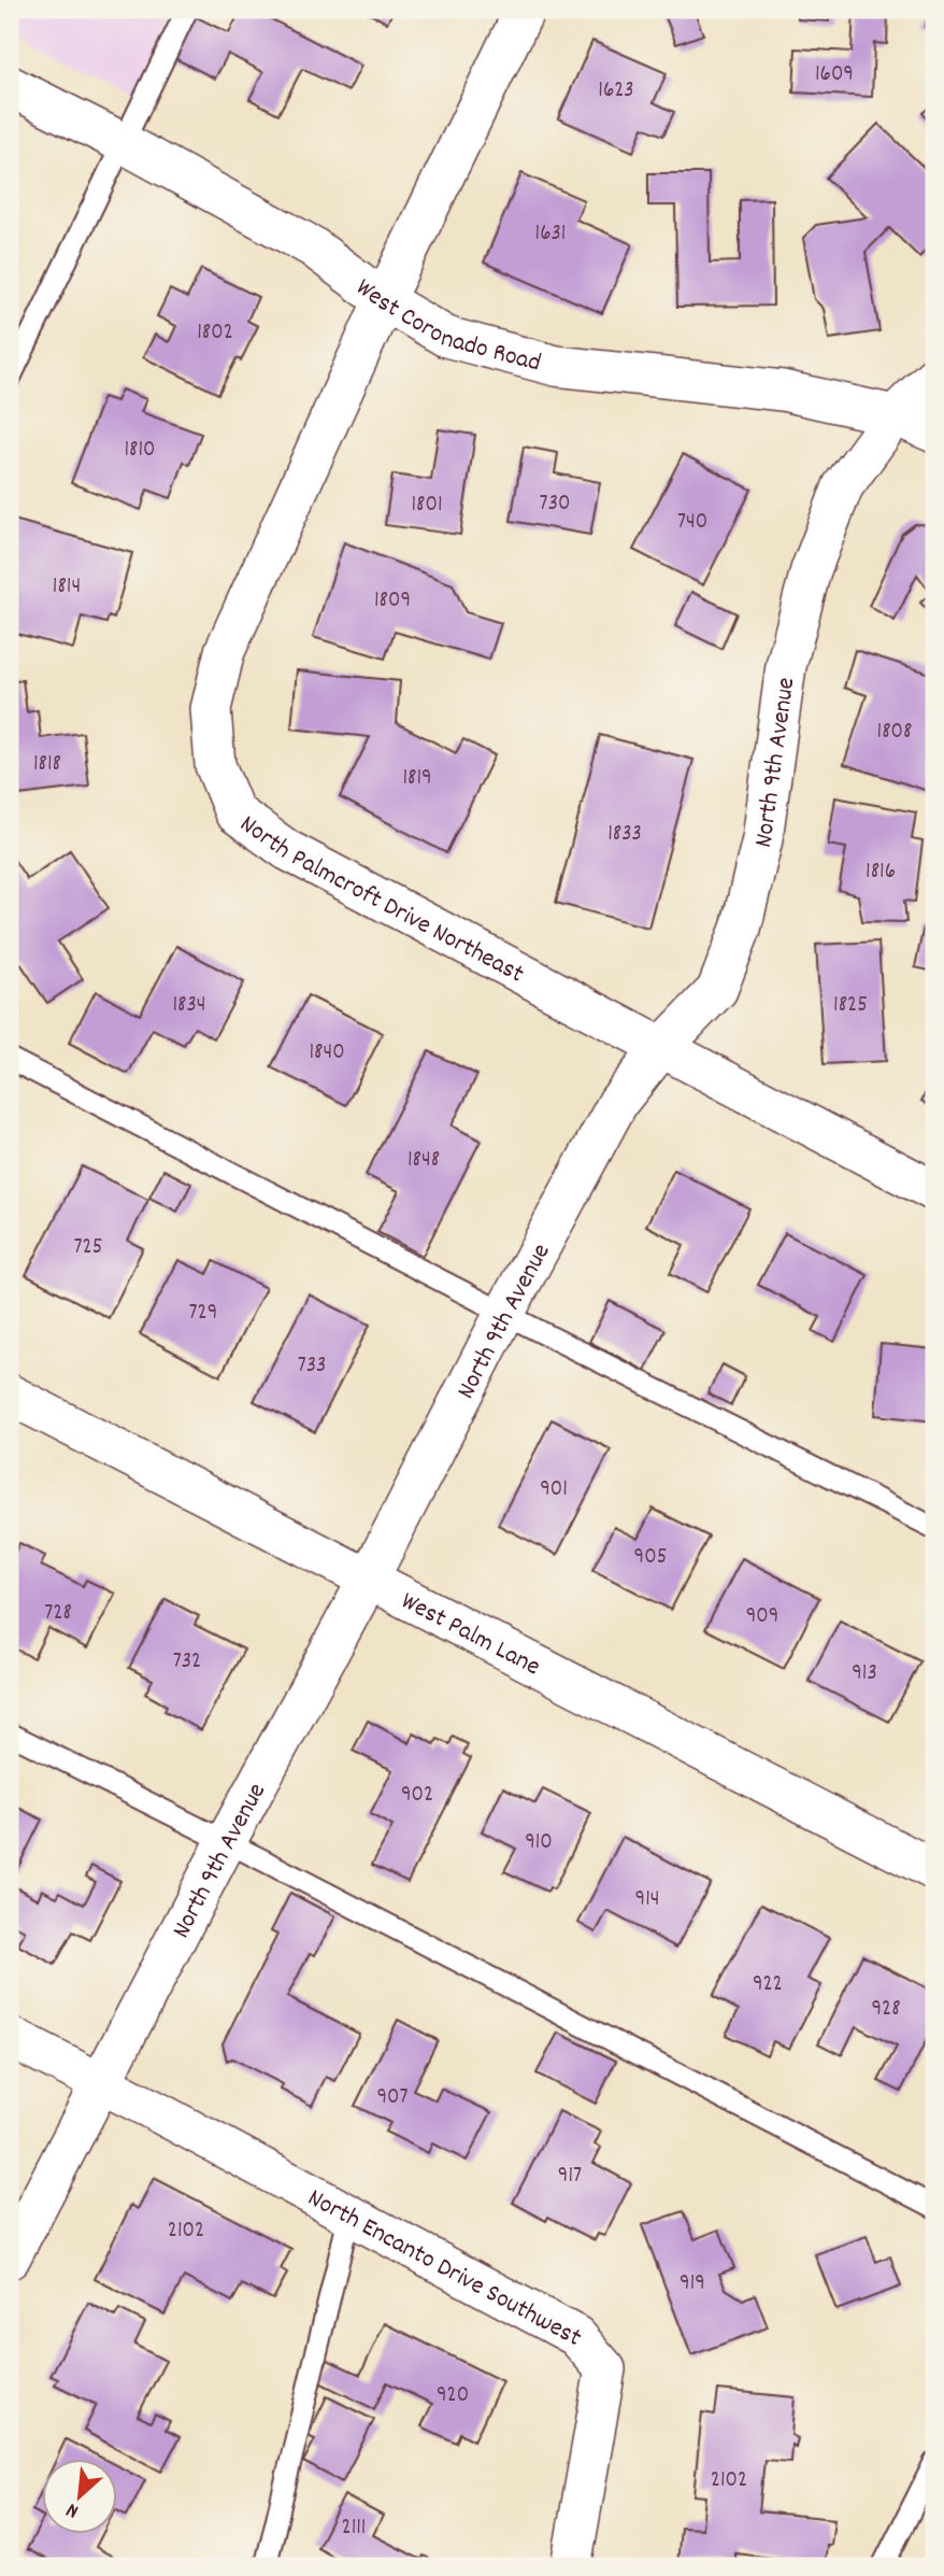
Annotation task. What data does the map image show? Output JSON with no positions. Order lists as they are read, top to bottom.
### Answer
{
  "streets": {
    "street": [
      "West Coronado Road",
      "North 9th Avenue",
      "North Palmcroft Drive Northeast",
      "West Palm Lane",
      "North Encanto Drive Southwest"
    ]
  },
  "crossings": [
    ["West Coronado Road", "North 9th Avenue"],
    ["West Coronado Road", "North Palmcroft Drive Northeast"],
    ["North 9th Avenue", "North Palmcroft Drive Northeast"],
    ["North 9th Avenue", "West Palm Lane"],
    ["North 9th Avenue", "North Encanto Drive Southwest"]
  ],
  "house_numbers": [
    "1609",
    "1623",
    "1631",
    "1802",
    "1810",
    "730",
    "1801",
    "740",
    "1814",
    "1809",
    "1808",
    "1818",
    "1819",
    "1833",
    "1816",
    "1834",
    "1825",
    "1840",
    "1848",
    "725",
    "729",
    "733",
    "901",
    "905",
    "728",
    "909",
    "732",
    "913",
    "902",
    "910",
    "914",
    "922",
    "928",
    "907",
    "917",
    "2102",
    "919",
    "920",
    "2102",
    "2111"
  ],
  "north": "bottom left"
}
